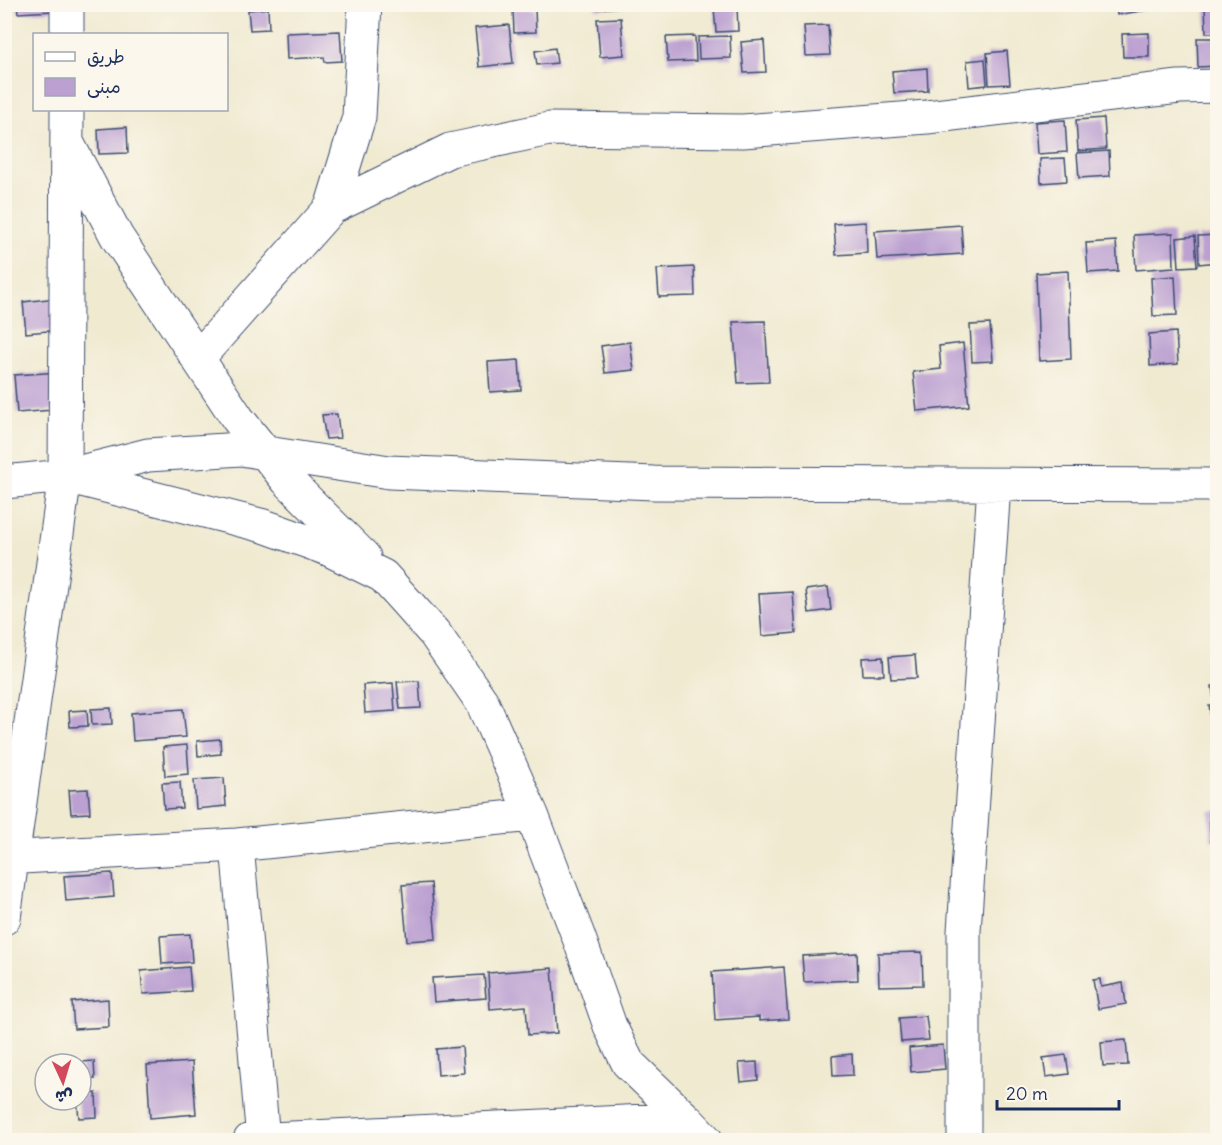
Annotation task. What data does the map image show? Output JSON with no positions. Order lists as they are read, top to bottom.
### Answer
{
  "legend": ["طريق", "مبنى"],
  "scale_bar": "20 m",
  "north": "bottom"
}
